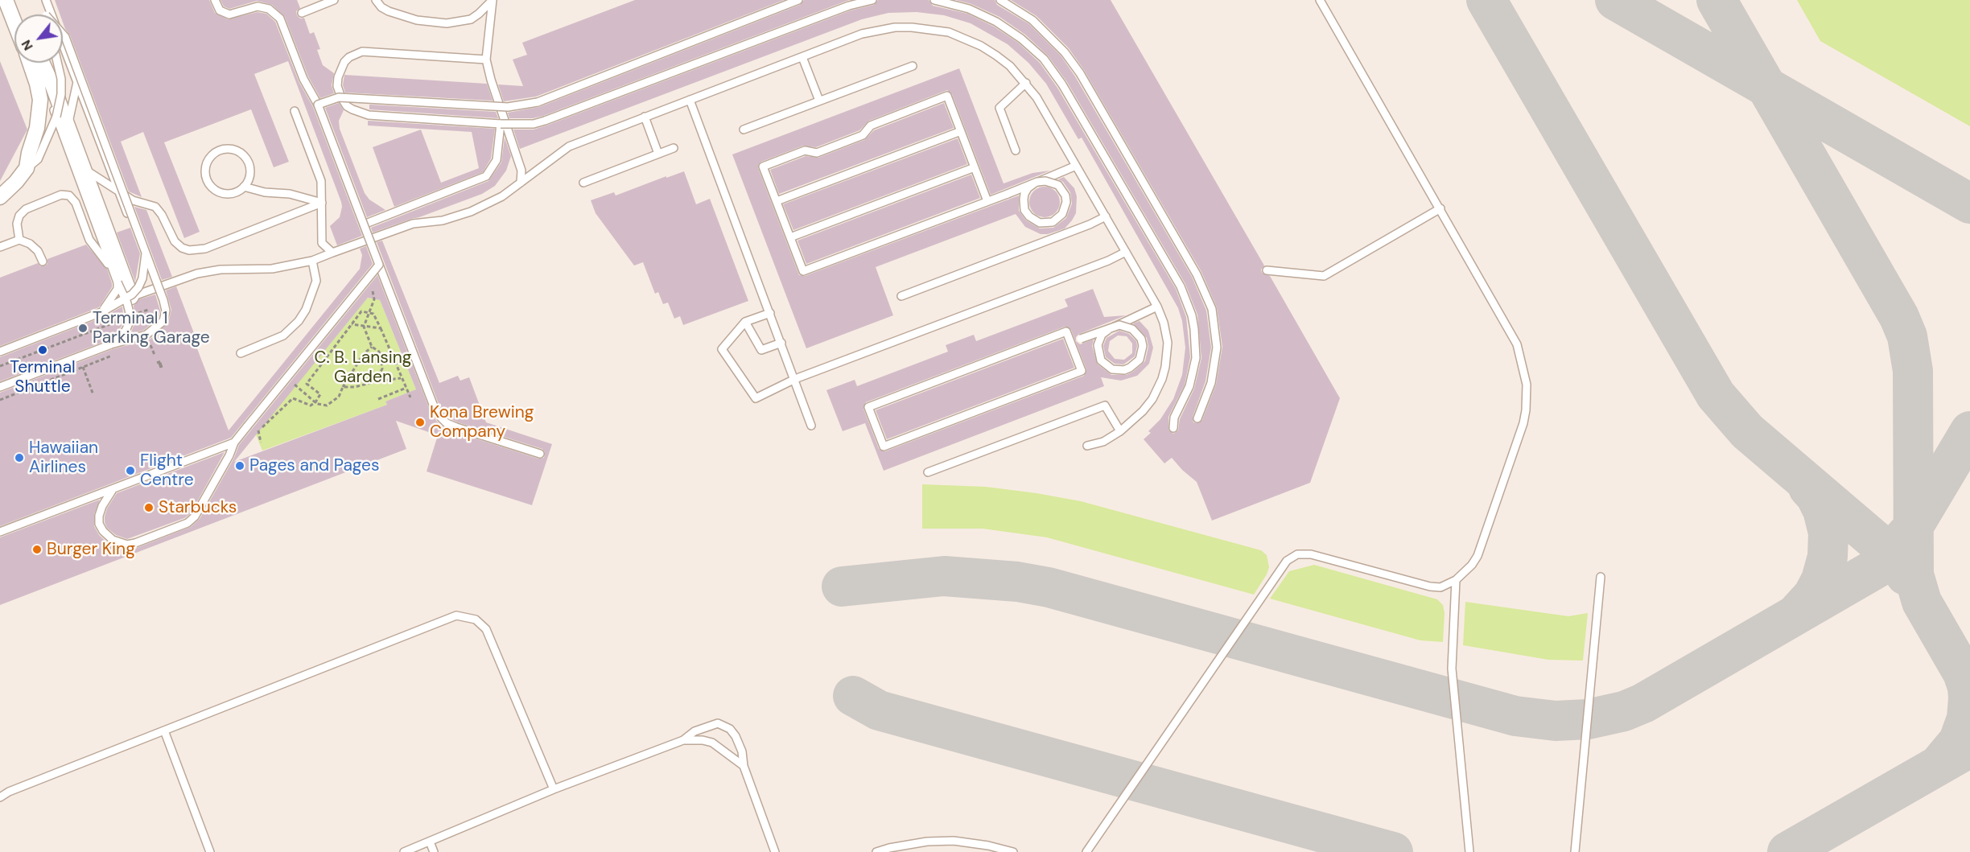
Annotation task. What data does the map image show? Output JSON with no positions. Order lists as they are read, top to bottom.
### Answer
{
  "parks": ["C. B. Lansing Garden"],
  "places": [
    "Terminal 1 Parking Garage",
    "Terminal Shuttle",
    "Kona Brewing Company",
    "Hawaiian Airlines",
    "Pages and Pages",
    "Flight Centre",
    "Starbucks",
    "Burger King"
  ],
  "north": "bottom left"
}
